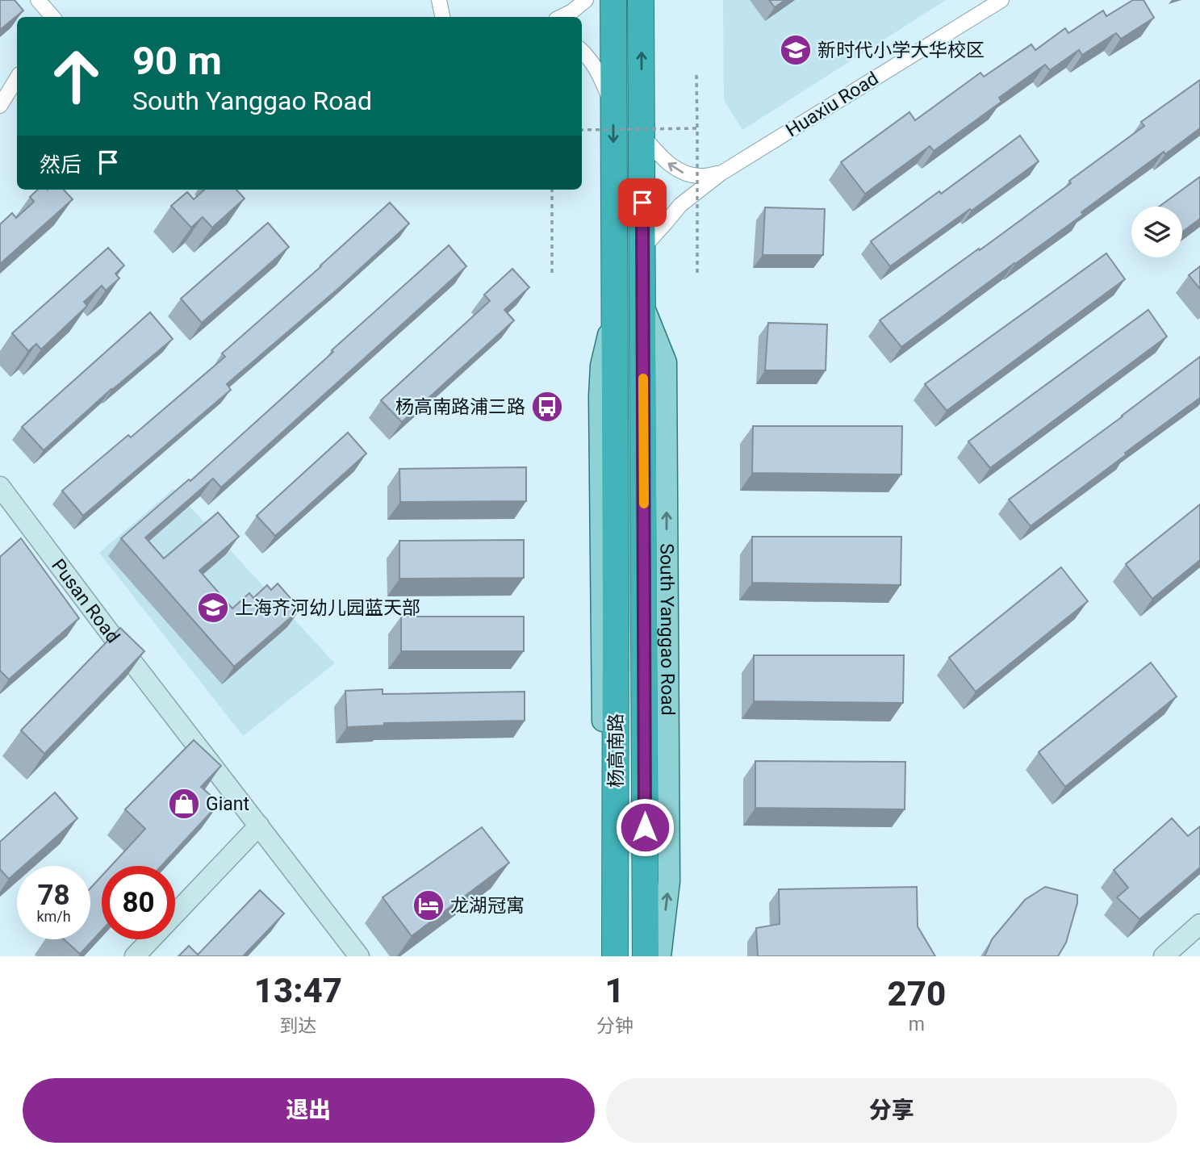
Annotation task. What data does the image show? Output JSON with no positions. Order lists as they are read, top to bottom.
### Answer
{
  "streets": {
    "highway": ["South Yanggao Road", "杨高南路"],
    "street": ["Huaxiu Road", "Pusan Road"]
  },
  "crossings": [
    ["Huaxiu Road", "South Yanggao Road"],
    ["South Yanggao Road", "杨高南路"]
  ],
  "places": {
    "school or university": ["新时代小学大华校区", "上海齐河幼儿园蓝天部"],
    "bus stop": ["杨高南路浦三路"],
    "shop": ["Giant"],
    "hotel": ["龙湖冠寓"]
  },
  "page": {
    "turn": ["90 m", "South Yanggao Road"],
    "then": "然后",
    "speed": "78 km/h",
    "limit": "80",
    "eta": [
      "13:47",
      "到达",
      "1",
      "分钟",
      "270",
      "m"
    ],
    "buttons": ["退出", "分享"]
  }
}
